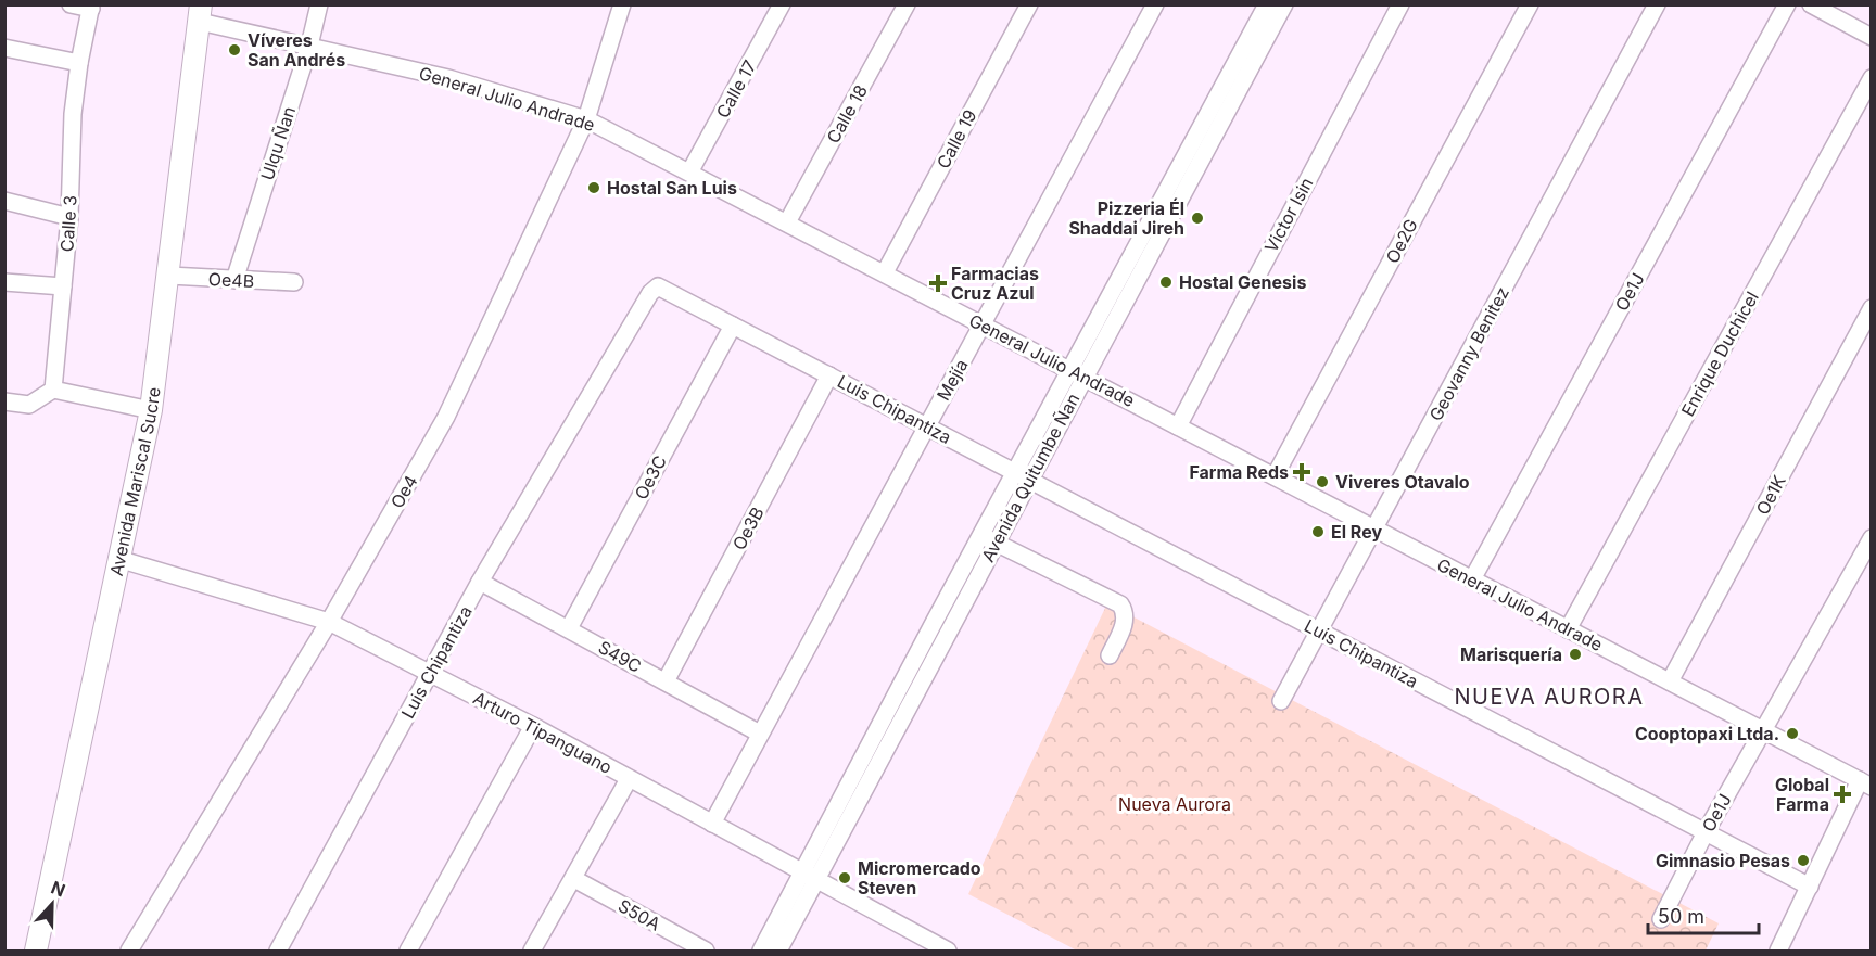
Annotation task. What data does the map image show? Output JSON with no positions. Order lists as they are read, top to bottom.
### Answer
{
  "streets": {
    "main road": ["Avenida Mariscal Sucre"],
    "street": [
      "Calle 17",
      "General Julio Andrade",
      "Calle 18",
      "Calle 19",
      "Ulqu Ñan",
      "Victor Isin",
      "Calle 3",
      "Oe2G",
      "Oe4B",
      "Oe1J",
      "Geovanny Benitez",
      "Enrique Duchicel",
      "Mejía",
      "Luis Chipantiza",
      "Oe3C",
      "Avenida Quitumbe Ñan",
      "Oe4",
      "Oe1K",
      "Oe3B",
      "S49C",
      "Arturo Tipanguano",
      "S50A"
    ]
  },
  "crossings": [
    ["Calle 17", "General Julio Andrade"],
    ["General Julio Andrade", "Calle 18"],
    ["General Julio Andrade", "Calle 19"],
    ["General Julio Andrade", "Ulqu Ñan"],
    ["General Julio Andrade", "Victor Isin"],
    ["General Julio Andrade", "Oe2G"],
    ["General Julio Andrade", "Oe1J"],
    ["General Julio Andrade", "Geovanny Benitez"],
    ["General Julio Andrade", "Enrique Duchicel"],
    ["General Julio Andrade", "Mejía"],
    ["General Julio Andrade", "Avenida Quitumbe Ñan"],
    ["General Julio Andrade", "Avenida Mariscal Sucre"],
    ["General Julio Andrade", "Oe4"],
    ["General Julio Andrade", "Oe1K"],
    ["Ulqu Ñan", "Oe4B"],
    ["Oe4B", "Avenida Mariscal Sucre"],
    ["Oe1J", "Luis Chipantiza"],
    ["Geovanny Benitez", "Luis Chipantiza"],
    ["Mejía", "Luis Chipantiza"],
    ["Mejía", "S49C"],
    ["Mejía", "Arturo Tipanguano"],
    ["Luis Chipantiza", "Oe3C"],
    ["Luis Chipantiza", "Avenida Quitumbe Ñan"],
    ["Luis Chipantiza", "Oe3B"],
    ["Luis Chipantiza", "S49C"],
    ["Luis Chipantiza", "Arturo Tipanguano"],
    ["Oe3C", "S49C"],
    ["Avenida Quitumbe Ñan", "Arturo Tipanguano"],
    ["Avenida Mariscal Sucre", "Arturo Tipanguano"],
    ["Oe4", "Arturo Tipanguano"],
    ["Oe3B", "S49C"]
  ],
  "districts": ["NUEVA AURORA"],
  "parks": ["Nueva Aurora"],
  "places": {
    "other": [
      "Víveres San Andrés",
      "Hostal San Luis",
      "Pizzeria Él Shaddai Jireh",
      "Hostal Genesis",
      "Viveres Otavalo",
      "El Rey",
      "Marisquería",
      "Cooptopaxi Ltda.",
      "Gimnasio Pesas",
      "Micromercado Steven"
    ],
    "health": ["Farmacias Cruz Azul", "Farma Reds", "Global Farma"]
  },
  "scale_bar": "50 m",
  "north": "top"
}
